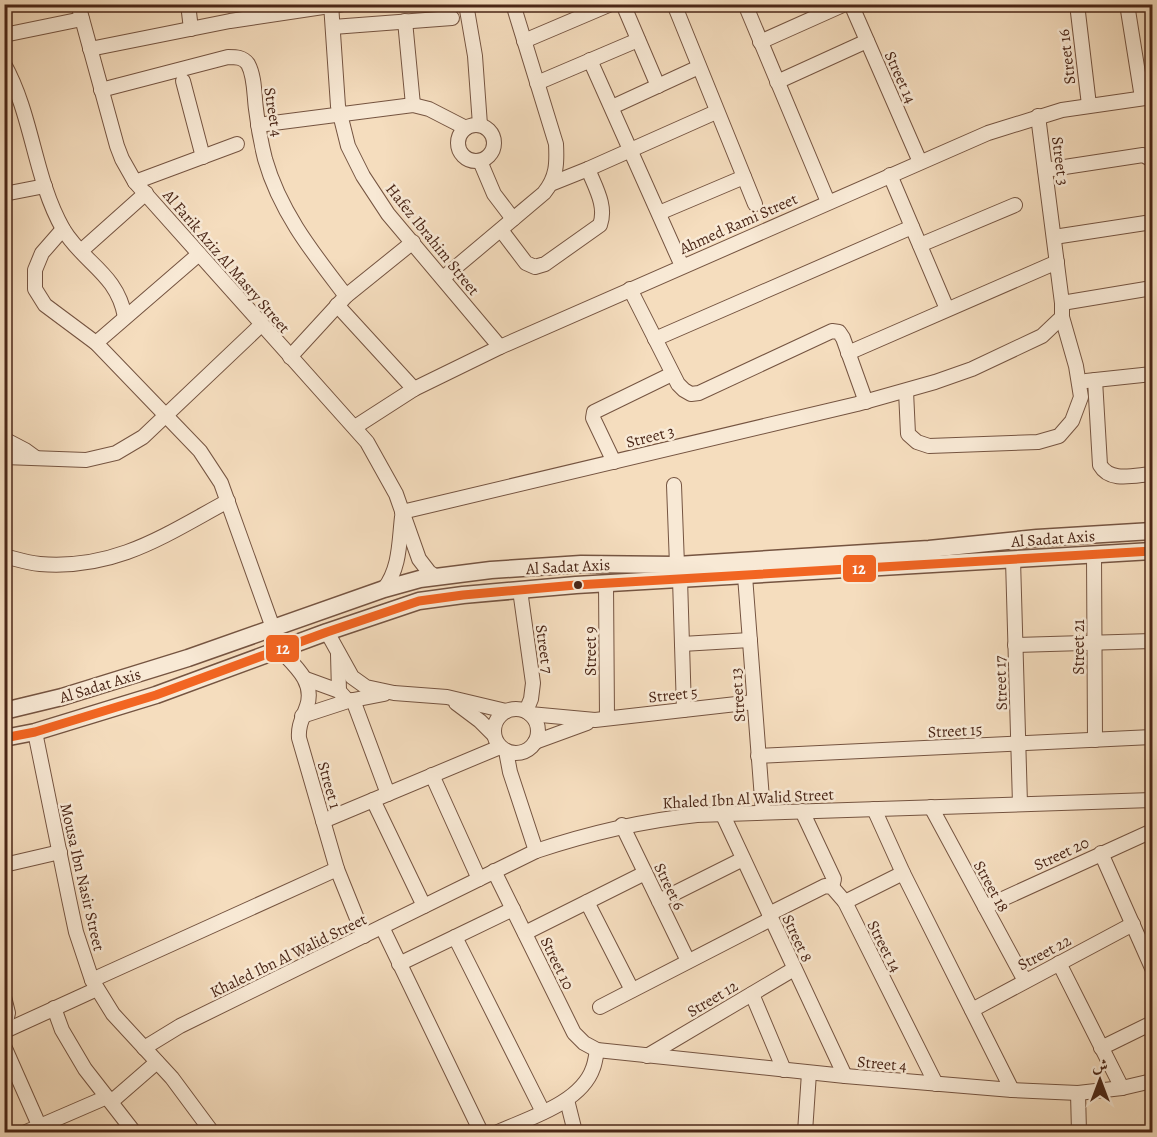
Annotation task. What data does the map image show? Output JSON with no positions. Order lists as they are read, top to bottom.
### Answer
{
  "streets": {
    "street": [
      "Street 16",
      "Street 14",
      "Street 4",
      "Street 3",
      "Ahmed Rami Street",
      "Hafez Ibrahim Street",
      "Al Farik Aziz Al Masry Street",
      "Al Sadat Axis",
      "Street 21",
      "Street 7",
      "Street 9",
      "Street 17",
      "Street 5",
      "Street 13",
      "Street 15",
      "Street 1",
      "Khaled Ibn Al Walid Street",
      "Street 20",
      "Mousa Ibn Nasir Street",
      "Street 6",
      "Street 18",
      "Street 8",
      "Street 22",
      "Street 10",
      "Street 12"
    ]
  },
  "crossings": [
    ["Street 16", "Ahmed Rami Street"],
    ["Street 14", "Street 4"],
    ["Street 14", "Ahmed Rami Street"],
    ["Street 4", "Ahmed Rami Street"],
    ["Street 4", "Al Farik Aziz Al Masry Street"],
    ["Street 4", "Street 8"],
    ["Street 4", "Street 10"],
    ["Street 4", "Street 12"],
    ["Street 3", "Ahmed Rami Street"],
    ["Street 3", "Al Farik Aziz Al Masry Street"],
    ["Ahmed Rami Street", "Hafez Ibrahim Street"],
    ["Ahmed Rami Street", "Al Farik Aziz Al Masry Street"],
    ["Al Farik Aziz Al Masry Street", "Al Sadat Axis"],
    ["Al Sadat Axis", "Street 21"],
    ["Al Sadat Axis", "Street 7"],
    ["Al Sadat Axis", "Street 9"],
    ["Al Sadat Axis", "Street 17"],
    ["Al Sadat Axis", "Street 13"],
    ["Al Sadat Axis", "Mousa Ibn Nasir Street"],
    ["Street 21", "Street 15"],
    ["Street 7", "Street 5"],
    ["Street 9", "Street 5"],
    ["Street 17", "Street 15"],
    ["Street 17", "Khaled Ibn Al Walid Street"],
    ["Street 5", "Street 13"],
    ["Street 13", "Street 15"],
    ["Street 13", "Khaled Ibn Al Walid Street"],
    ["Street 1", "Khaled Ibn Al Walid Street"],
    ["Khaled Ibn Al Walid Street", "Mousa Ibn Nasir Street"],
    ["Khaled Ibn Al Walid Street", "Street 6"],
    ["Khaled Ibn Al Walid Street", "Street 18"],
    ["Khaled Ibn Al Walid Street", "Street 8"],
    ["Khaled Ibn Al Walid Street", "Street 10"],
    ["Street 20", "Street 18"],
    ["Street 18", "Street 22"],
    ["Street 8", "Street 12"]
  ],
  "lines": ["transit line 12"],
  "north": "top"
}
